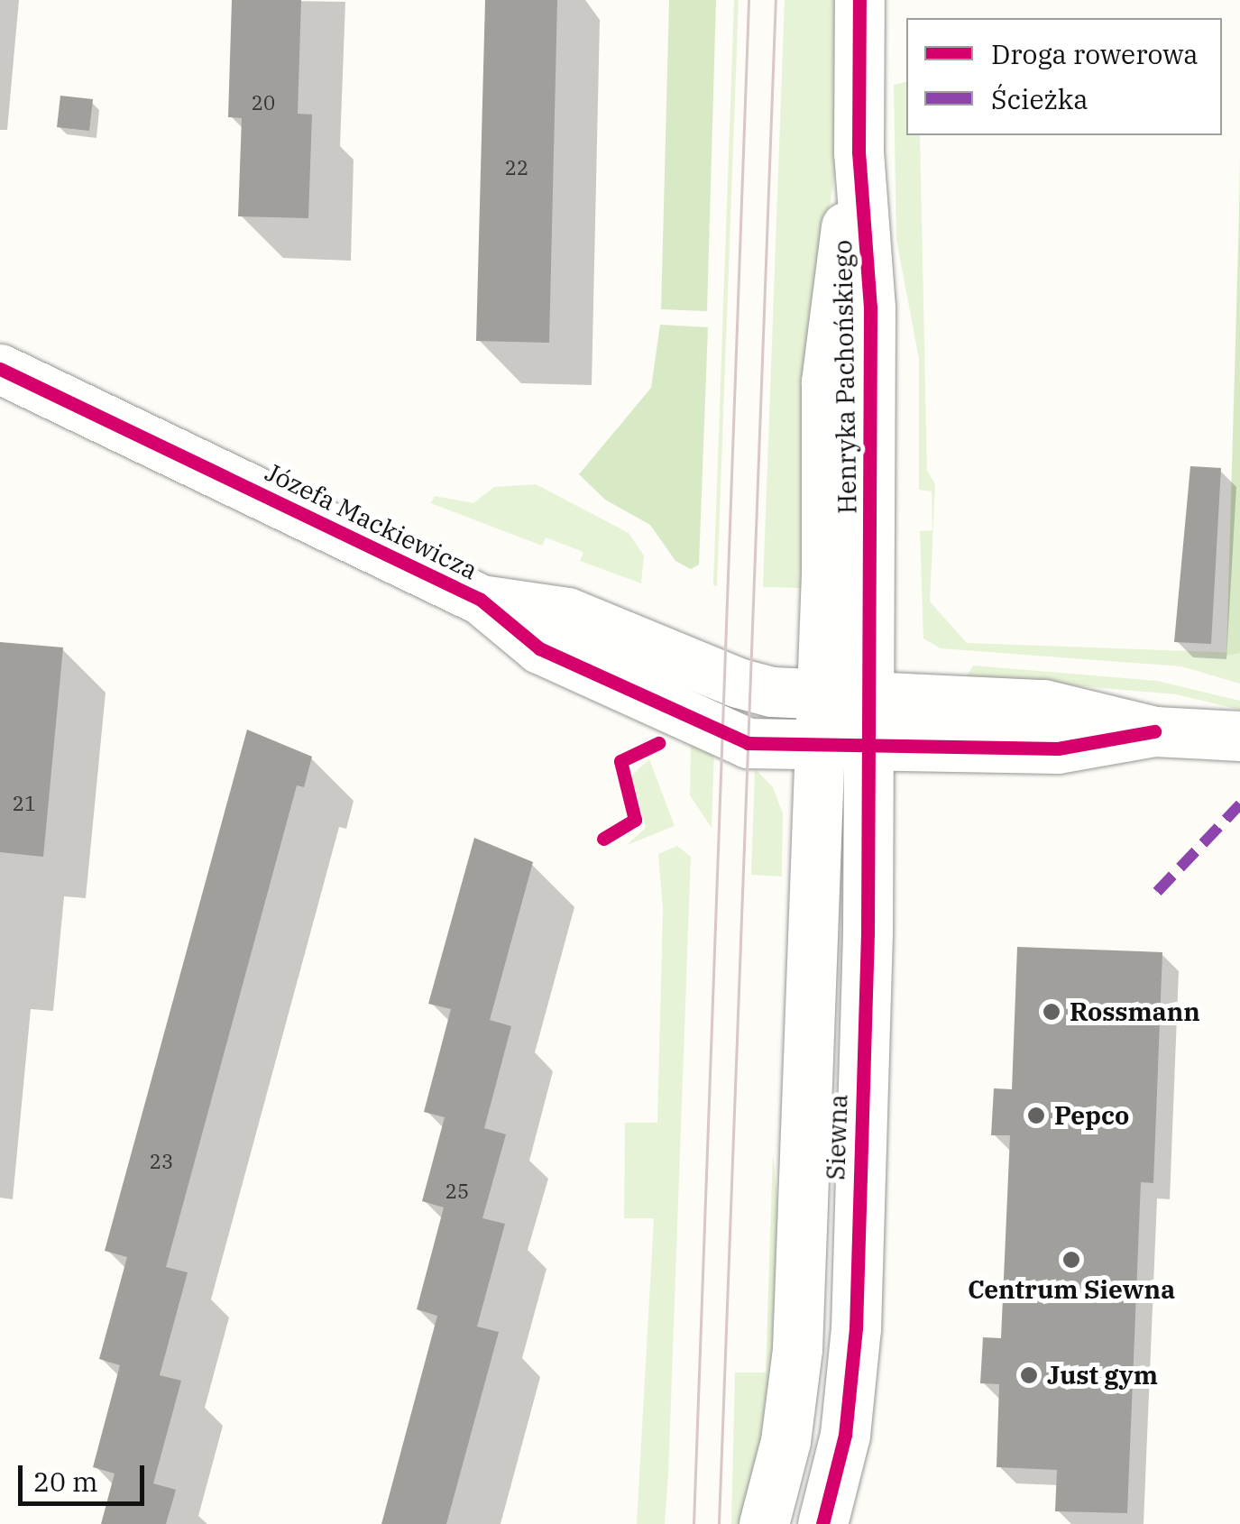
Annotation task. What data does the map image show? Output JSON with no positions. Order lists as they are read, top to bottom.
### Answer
{
  "streets": {
    "street": ["Henryka Pachońskiego", "Józefa Mackiewicza", "Siewna"]
  },
  "crossings": [
    ["Henryka Pachońskiego", "Józefa Mackiewicza"],
    ["Henryka Pachońskiego", "Siewna"],
    ["Józefa Mackiewicza", "Siewna"]
  ],
  "places": [
    "Rossmann",
    "Pepco",
    "Centrum Siewna",
    "Just gym"
  ],
  "house_numbers": [
    "20",
    "22",
    "21",
    "23",
    "25"
  ],
  "legend": ["Droga rowerowa", "Ścieżka"],
  "scale_bar": "20 m"
}
